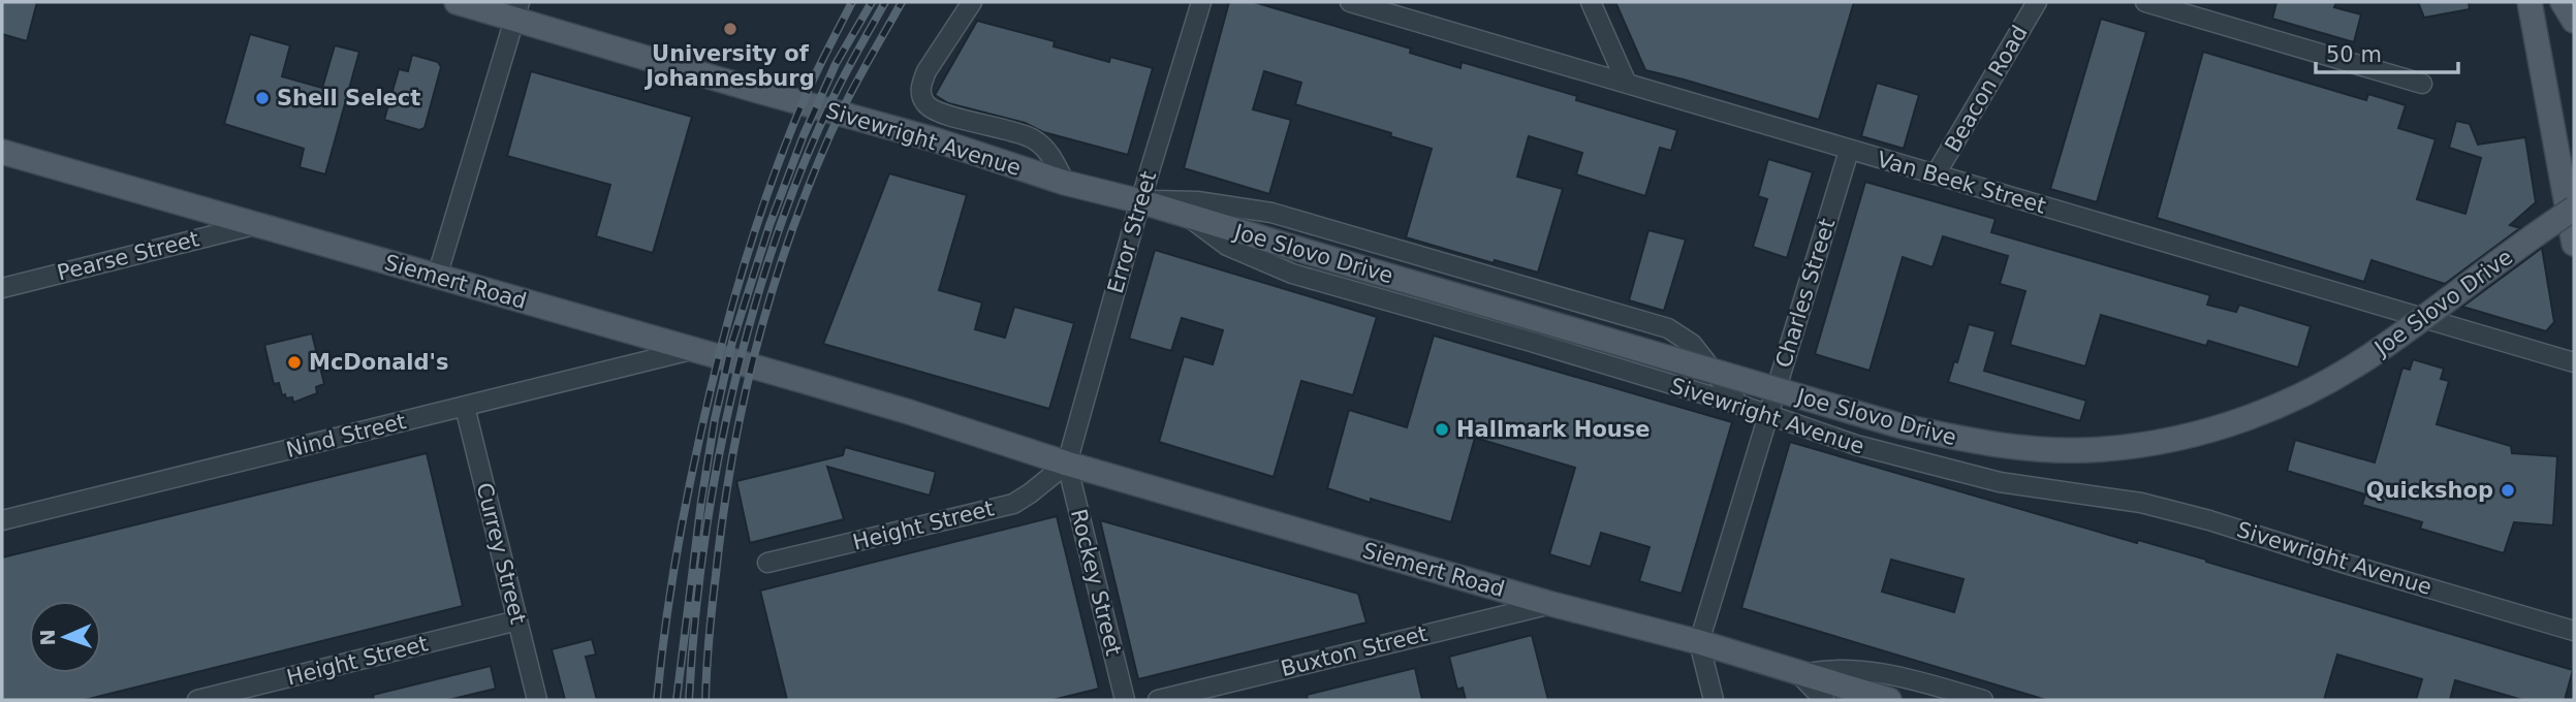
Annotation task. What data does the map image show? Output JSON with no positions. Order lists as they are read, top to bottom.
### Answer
{
  "streets": {
    "main road": ["Sivewright Avenue", "Joe Slovo Drive", "Siemert Road"],
    "street": [
      "Beacon Road",
      "Van Beek Street",
      "Error Street",
      "Pearse Street",
      "Charles Street",
      "Nind Street",
      "Height Street",
      "Currey Street",
      "Rockey Street",
      "Buxton Street"
    ]
  },
  "crossings": [
    ["Beacon Road", "Van Beek Street"],
    ["Sivewright Avenue", "Error Street"],
    ["Sivewright Avenue", "Joe Slovo Drive"],
    ["Sivewright Avenue", "Charles Street"],
    ["Van Beek Street", "Charles Street"],
    ["Error Street", "Joe Slovo Drive"],
    ["Error Street", "Siemert Road"],
    ["Error Street", "Height Street"],
    ["Error Street", "Rockey Street"],
    ["Pearse Street", "Siemert Road"],
    ["Siemert Road", "Charles Street"],
    ["Siemert Road", "Nind Street"],
    ["Siemert Road", "Height Street"],
    ["Siemert Road", "Rockey Street"],
    ["Siemert Road", "Buxton Street"],
    ["Nind Street", "Currey Street"],
    ["Height Street", "Currey Street"],
    ["Height Street", "Rockey Street"]
  ],
  "places": [
    "University of Johannesburg",
    "Shell Select",
    "McDonald's",
    "Hallmark House",
    "Quickshop"
  ],
  "scale_bar": "50 m",
  "north": "left"
}
